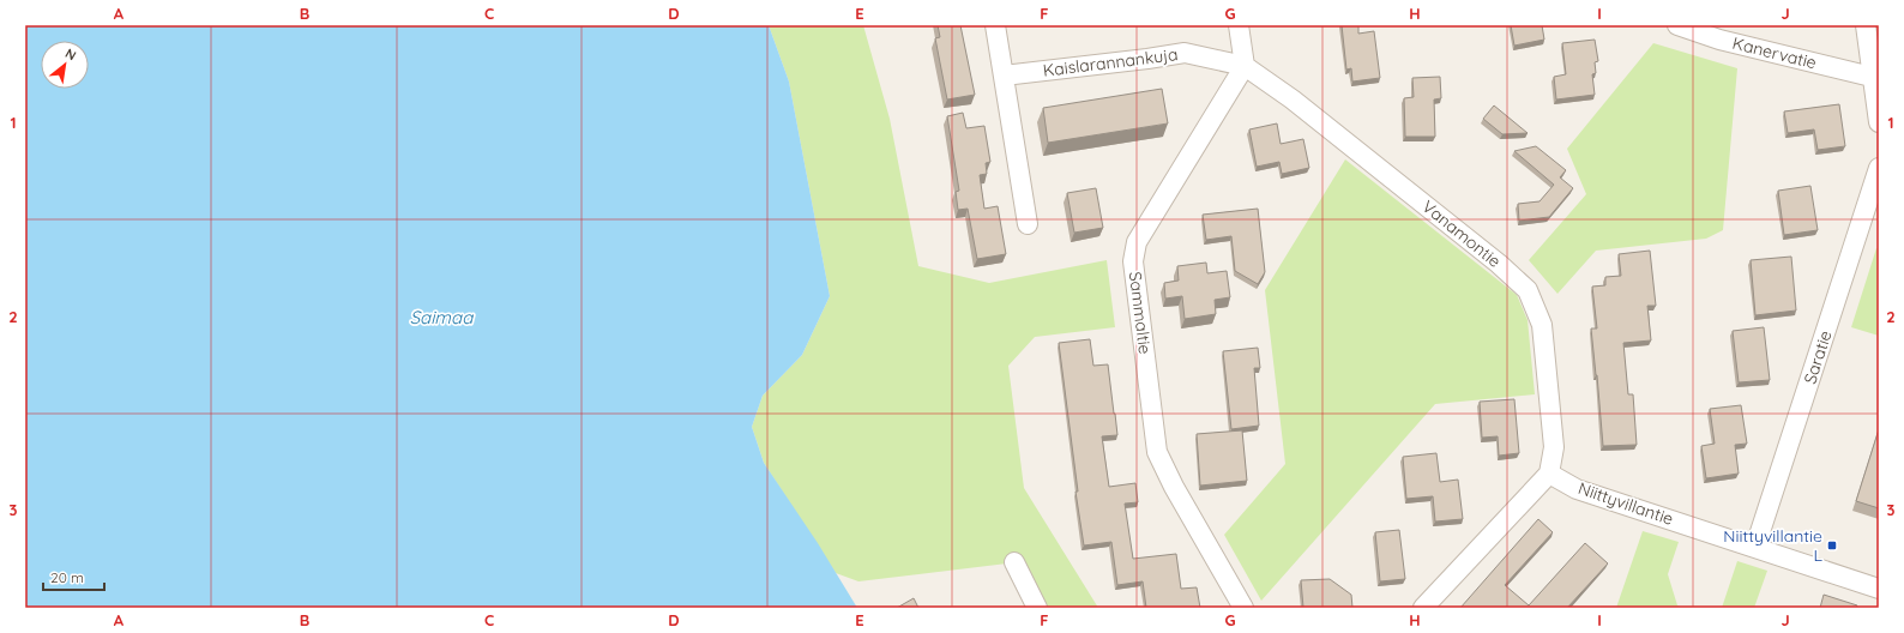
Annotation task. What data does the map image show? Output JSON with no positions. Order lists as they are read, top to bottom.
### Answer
{
  "streets": {
    "street": [
      "Kanervatie",
      "Kaislarannankuja",
      "Vanamontie",
      "Sammaltie",
      "Saratie",
      "Niittyvillantie"
    ]
  },
  "crossings": [
    ["Kaislarannankuja", "Vanamontie"],
    ["Kaislarannankuja", "Sammaltie"],
    ["Vanamontie", "Sammaltie"],
    ["Vanamontie", "Niittyvillantie"],
    ["Saratie", "Niittyvillantie"]
  ],
  "water": ["Saimaa"],
  "places": {
    "transit": ["Niittyvillantie L"]
  },
  "scale_bar": "20 m",
  "north": "top right",
  "grid": {
    "columns": [
      "A",
      "B",
      "C",
      "D",
      "E",
      "F",
      "G",
      "H",
      "I",
      "J"
    ],
    "rows": ["1", "2", "3"]
  }
}
